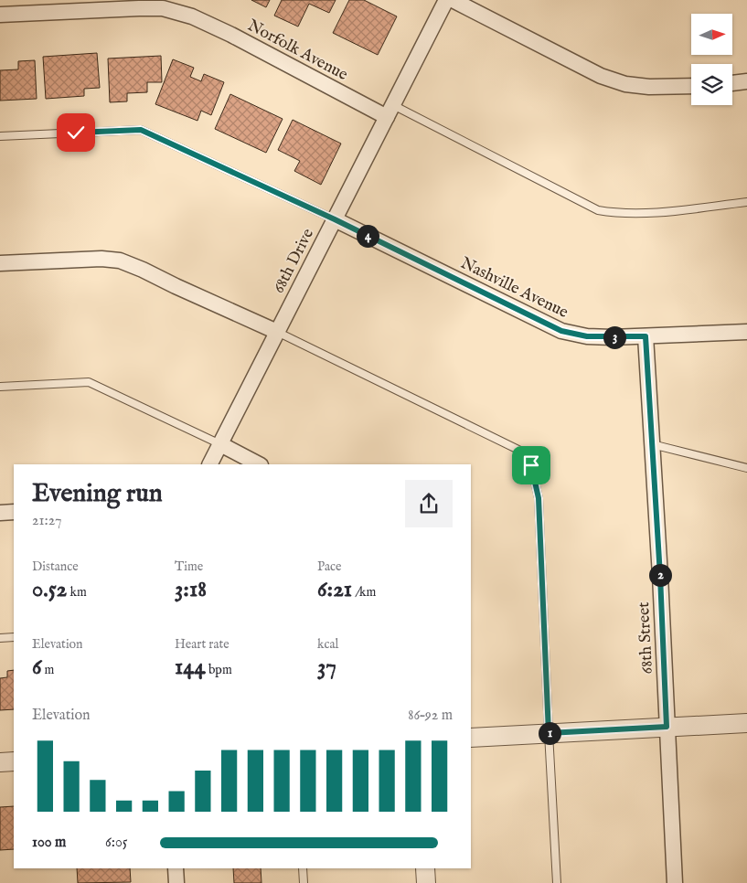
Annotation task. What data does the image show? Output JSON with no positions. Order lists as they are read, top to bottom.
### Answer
{
  "streets": {
    "street": [
      "Norfolk Avenue",
      "68th Drive",
      "Nashville Avenue",
      "68th Street"
    ]
  },
  "crossings": [
    ["Norfolk Avenue", "68th Drive"],
    ["68th Drive", "Nashville Avenue"],
    ["Nashville Avenue", "68th Street"]
  ],
  "north": "right",
  "page": {
    "pins": [
      "4",
      "3",
      "2",
      "1"
    ],
    "heading": ["Evening run", "21:27"],
    "stats": [
      ["Distance", "0.52 km"],
      ["Time", "3:18"],
      ["Pace", "6:21 /km"],
      ["Elevation", "6 m"],
      ["Heart rate", "144 bpm"],
      ["kcal", "37"]
    ],
    "chart": ["Elevation", "86–92 m"],
    "list": [
      {
        "name": "100 m",
        "note": "6:05"
      }
    ]
  }
}
